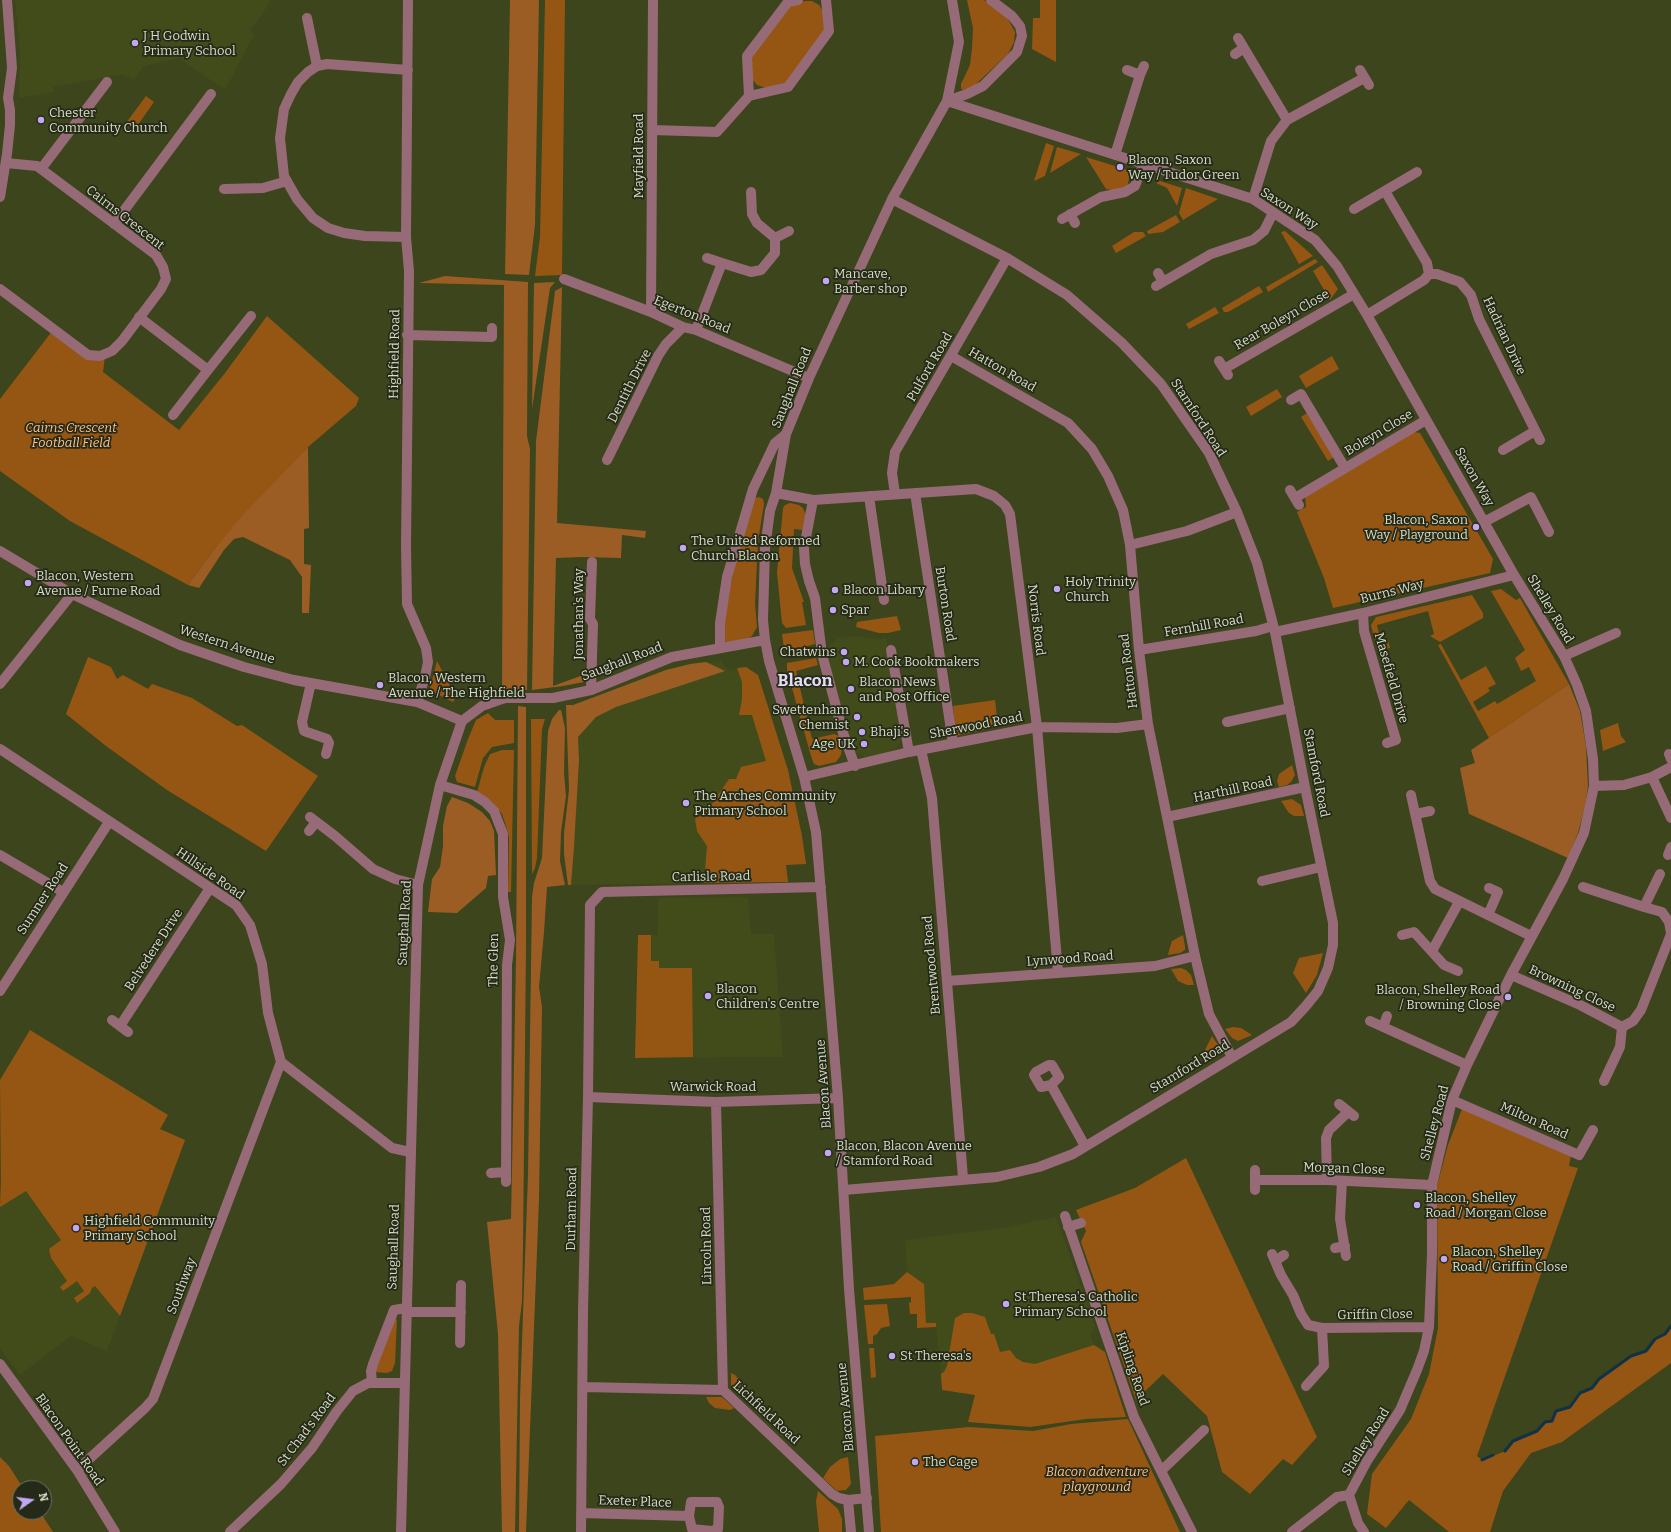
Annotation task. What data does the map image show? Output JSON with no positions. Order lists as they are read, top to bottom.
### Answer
{
  "streets": {
    "street": [
      "Mayfield Road",
      "Saxon Way",
      "Cairns Crescent",
      "Egerton Road",
      "Rear Boleyn Close",
      "Hadrian Drive",
      "Highfield Road",
      "Pulford Road",
      "Hatton Road",
      "Dentith Drive",
      "Saughall Road",
      "Stamford Road",
      "Boleyn Close",
      "Burns Way",
      "Burton Road",
      "Shelley Road",
      "Jonathan's Way",
      "Norris Road",
      "Fernhill Road",
      "Western Avenue",
      "Masefield Drive",
      "Sherwood Road",
      "Harthill Road",
      "Hillside Road",
      "Carlisle Road",
      "Sumner Road",
      "Belvedere Drive",
      "Lynwood Road",
      "The Glen",
      "Brentwood Road",
      "Browning Close",
      "Blacon Avenue",
      "Warwick Road",
      "Milton Road",
      "Morgan Close",
      "Durham Road",
      "Lincoln Road",
      "Southway",
      "Griffin Close",
      "Kipling Road",
      "Lichfield Road",
      "St Chad's Road",
      "Blacon Point Road",
      "Exeter Place"
    ]
  },
  "crossings": [
    ["Mayfield Road", "Egerton Road"],
    ["Saxon Way", "Rear Boleyn Close"],
    ["Saxon Way", "Saughall Road"],
    ["Saxon Way", "Boleyn Close"],
    ["Saxon Way", "Burns Way"],
    ["Saxon Way", "Shelley Road"],
    ["Egerton Road", "Dentith Drive"],
    ["Egerton Road", "Saughall Road"],
    ["Highfield Road", "Western Avenue"],
    ["Pulford Road", "Hatton Road"],
    ["Pulford Road", "Stamford Road"],
    ["Pulford Road", "Norris Road"],
    ["Hatton Road", "Stamford Road"],
    ["Hatton Road", "Fernhill Road"],
    ["Hatton Road", "Sherwood Road"],
    ["Hatton Road", "Harthill Road"],
    ["Hatton Road", "Lynwood Road"],
    ["Saughall Road", "Stamford Road"],
    ["Saughall Road", "Jonathan's Way"],
    ["Saughall Road", "Norris Road"],
    ["Saughall Road", "Western Avenue"],
    ["Saughall Road", "The Glen"],
    ["Saughall Road", "Blacon Avenue"],
    ["Saughall Road", "St Chad's Road"],
    ["Stamford Road", "Burns Way"],
    ["Stamford Road", "Fernhill Road"],
    ["Stamford Road", "Harthill Road"],
    ["Stamford Road", "Brentwood Road"],
    ["Stamford Road", "Blacon Avenue"],
    ["Burns Way", "Shelley Road"],
    ["Burns Way", "Fernhill Road"],
    ["Burns Way", "Masefield Drive"],
    ["Burton Road", "Norris Road"],
    ["Burton Road", "Sherwood Road"],
    ["Shelley Road", "Browning Close"],
    ["Shelley Road", "Milton Road"],
    ["Shelley Road", "Morgan Close"],
    ["Shelley Road", "Griffin Close"],
    ["Norris Road", "Sherwood Road"],
    ["Norris Road", "Lynwood Road"],
    ["Sherwood Road", "Brentwood Road"],
    ["Sherwood Road", "Blacon Avenue"],
    ["Hillside Road", "Sumner Road"],
    ["Hillside Road", "Belvedere Drive"],
    ["Hillside Road", "Southway"],
    ["Carlisle Road", "Blacon Avenue"],
    ["Carlisle Road", "Durham Road"],
    ["Lynwood Road", "Brentwood Road"],
    ["Blacon Avenue", "Warwick Road"],
    ["Blacon Avenue", "Lichfield Road"],
    ["Warwick Road", "Durham Road"],
    ["Warwick Road", "Lincoln Road"],
    ["Durham Road", "Lichfield Road"],
    ["Durham Road", "Exeter Place"],
    ["Lincoln Road", "Lichfield Road"],
    ["Southway", "Blacon Point Road"]
  ],
  "districts": ["Blacon"],
  "parks": ["Cairns Crescent Football Field", "Blacon adventure playground"],
  "places": [
    "J H Godwin Primary School",
    "Chester Community Church",
    "Blacon, Saxon Way / Tudor Green",
    "Mancave, Barber shop",
    "Blacon, Saxon Way / Playground",
    "The United Reformed Church Blacon",
    "Blacon, Western Avenue / Furne Road",
    "Holy Trinity Church",
    "Blacon Libary",
    "Spar",
    "Chatwins",
    "M. Cook Bookmakers",
    "Blacon, Western Avenue / The Highfield",
    "Blacon News and Post Office",
    "Swettenham Chemist",
    "Bhaji's",
    "Age UK",
    "The Arches Community Primary School",
    "Blacon Children's Centre",
    "Blacon, Shelley Road / Browning Close",
    "Blacon, Blacon Avenue / Stamford Road",
    "Blacon, Shelley Road / Morgan Close",
    "Highfield Community Primary School",
    "Blacon, Shelley Road / Griffin Close",
    "St Theresa's Catholic Primary School",
    "St Theresa's",
    "The Cage"
  ],
  "north": "right"
}
